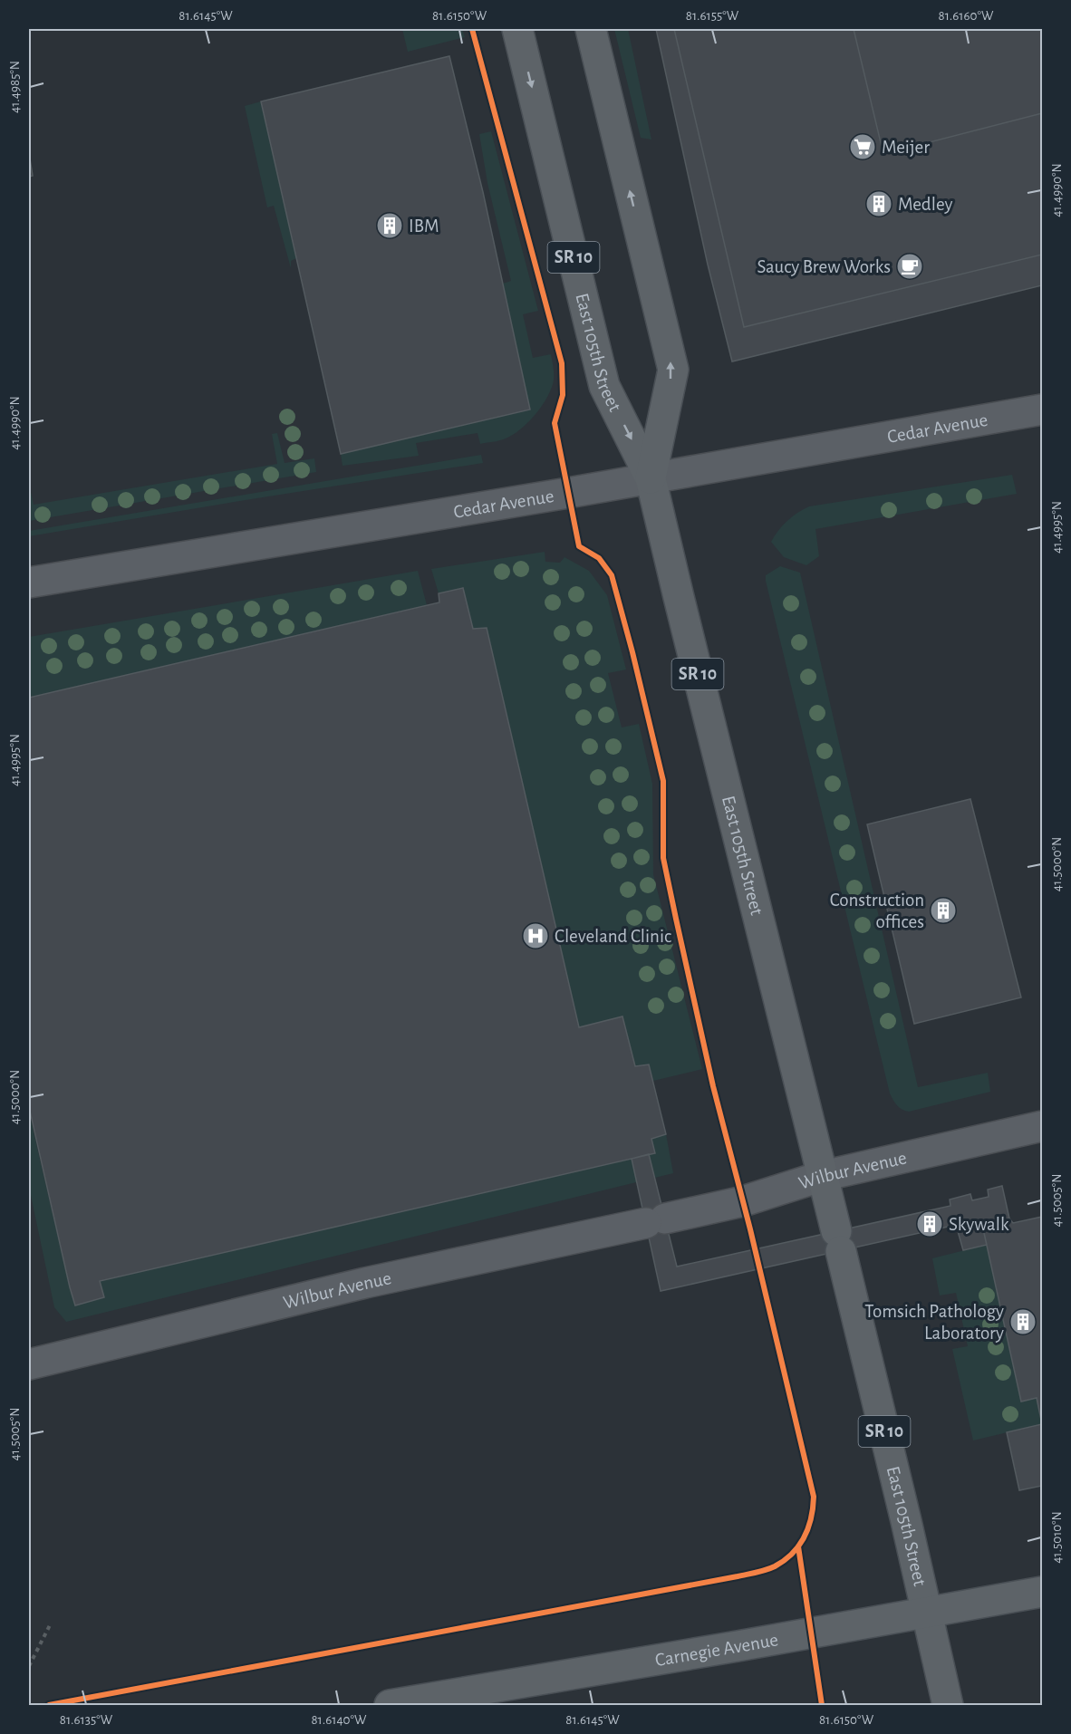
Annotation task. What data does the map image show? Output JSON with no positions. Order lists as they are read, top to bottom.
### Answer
{
  "streets": {
    "main road": ["SR 10", "East 105th Street", "Carnegie Avenue"],
    "street": ["Cedar Avenue", "Wilbur Avenue"]
  },
  "crossings": [
    ["East 105th Street", "Cedar Avenue"],
    ["East 105th Street", "Wilbur Avenue"],
    ["East 105th Street", "Carnegie Avenue"]
  ],
  "places": {
    "supermarket": ["Meijer"],
    "building": [
      "Medley",
      "IBM",
      "Construction offices",
      "Skywalk",
      "Tomsich Pathology Laboratory"
    ],
    "cafe": ["Saucy Brew Works"],
    "hospital": ["Cleveland Clinic"]
  },
  "coordinates": [
    "81.6145°W",
    "81.6150°W",
    "81.6155°W",
    "81.6160°W",
    "41.4985°N",
    "41.4990°N",
    "41.4995°N",
    "41.5000°N",
    "41.5005°N",
    "41.5010°N",
    "81.6135°W",
    "81.6140°W"
  ]
}
